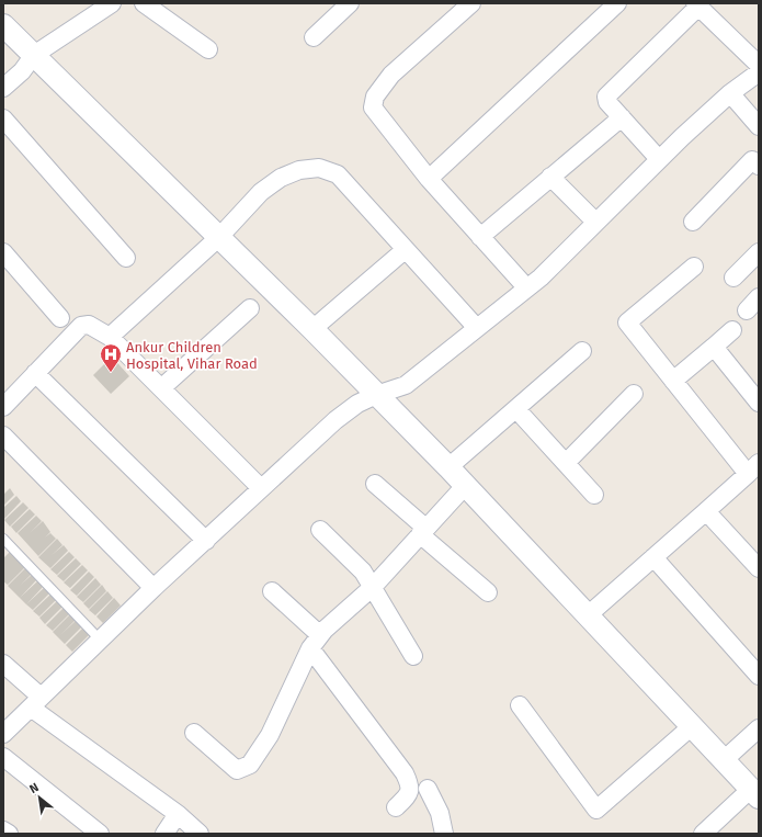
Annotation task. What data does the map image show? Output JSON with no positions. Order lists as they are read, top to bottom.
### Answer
{
  "places": {
    "hospital": ["Ankur Children Hospital, Vihar Road"]
  },
  "north": "top left"
}
